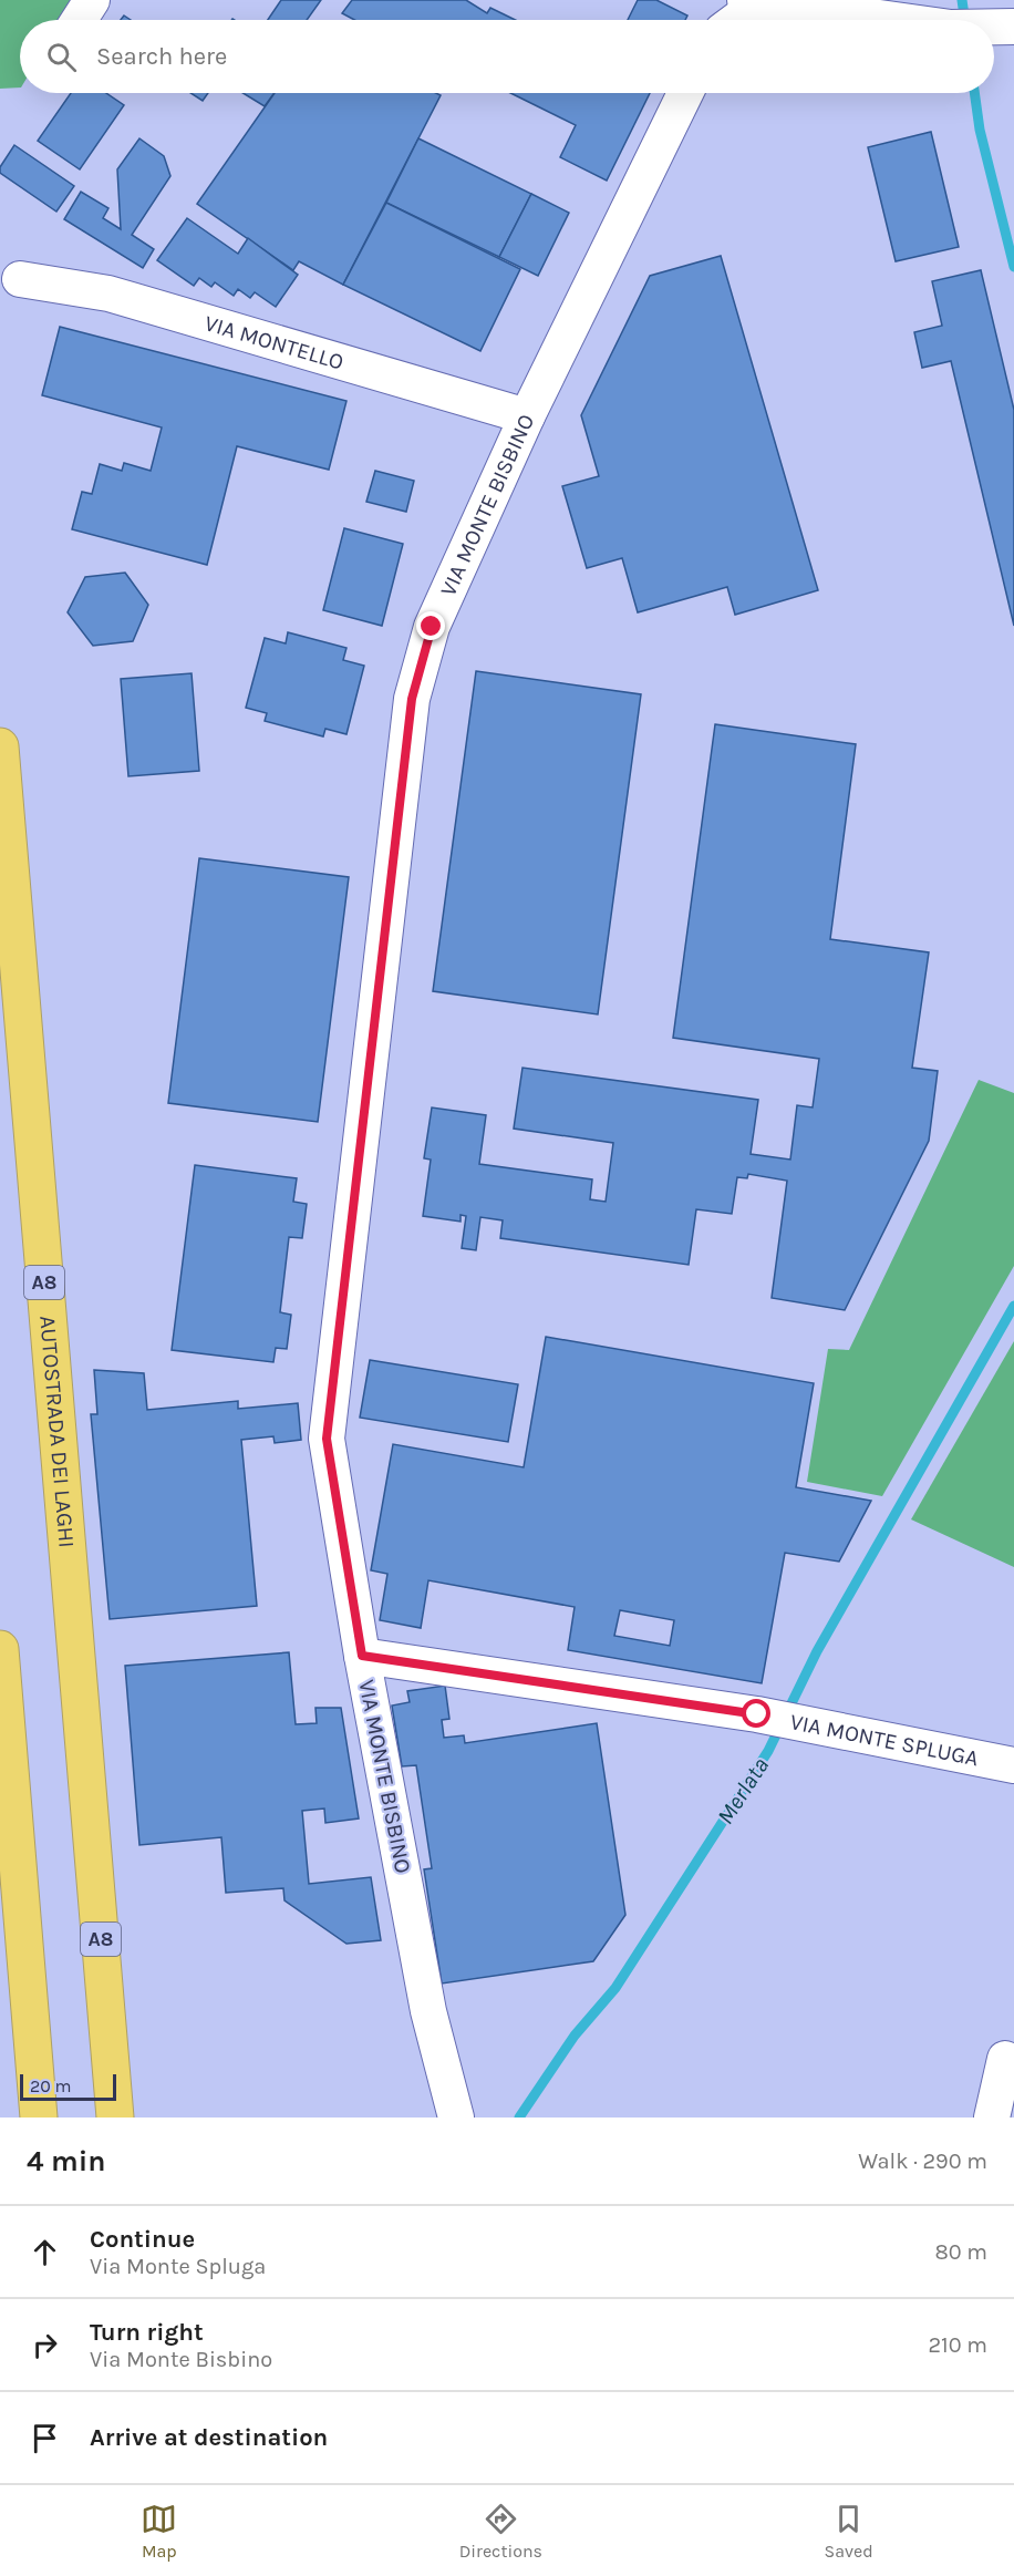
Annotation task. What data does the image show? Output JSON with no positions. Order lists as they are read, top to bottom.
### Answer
{
  "streets": {
    "highway": ["A8", "AUTOSTRADA DEI LAGHI"],
    "street": ["VIA MONTELLO", "VIA MONTE BISBINO", "VIA MONTE SPLUGA"]
  },
  "crossings": [
    ["VIA MONTELLO", "VIA MONTE BISBINO"],
    ["VIA MONTE BISBINO", "VIA MONTE SPLUGA"]
  ],
  "water": ["Merlata"],
  "scale_bar": "20 m",
  "page": {
    "search": "Search here",
    "scale": "20 m",
    "heading": ["4 min", "Walk · 290 m"],
    "list": [
      ["Continue", "Via Monte Spluga", "80 m"],
      ["Turn right", "Via Monte Bisbino", "210 m"],
      "Arrive at destination"
    ],
    "nav": ["Map", "Directions", "Saved"]
  }
}
